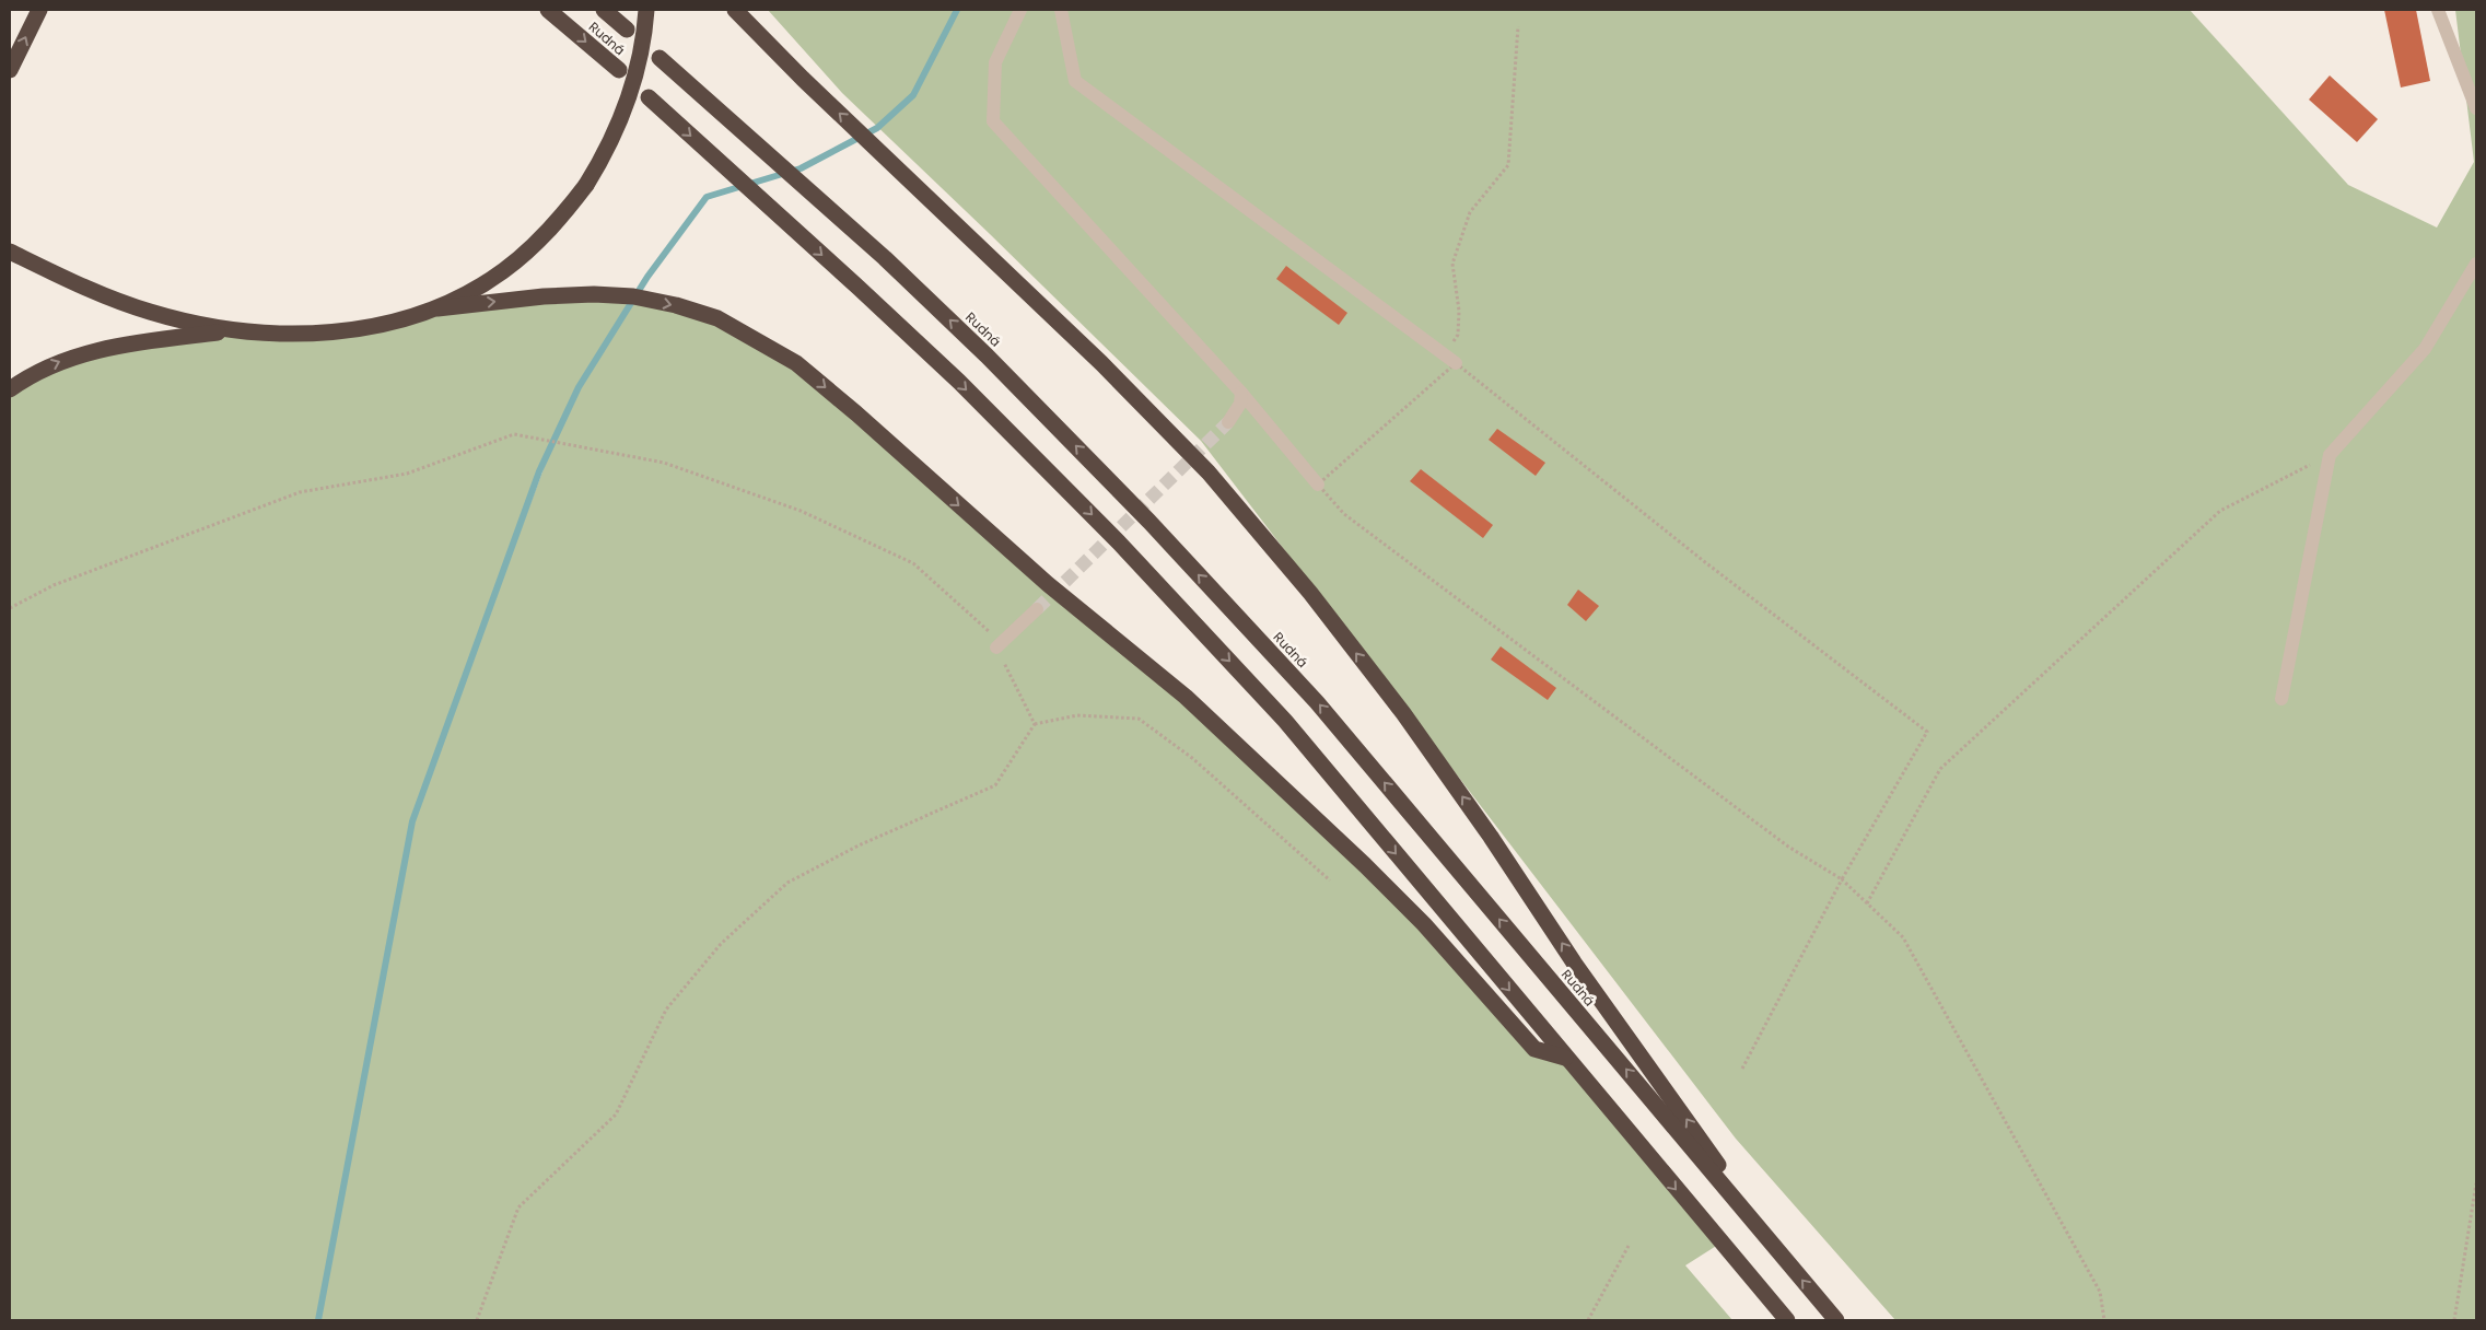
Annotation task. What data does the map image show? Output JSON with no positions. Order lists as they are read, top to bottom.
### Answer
{
  "streets": {
    "highway": ["Rudná"]
  }
}
